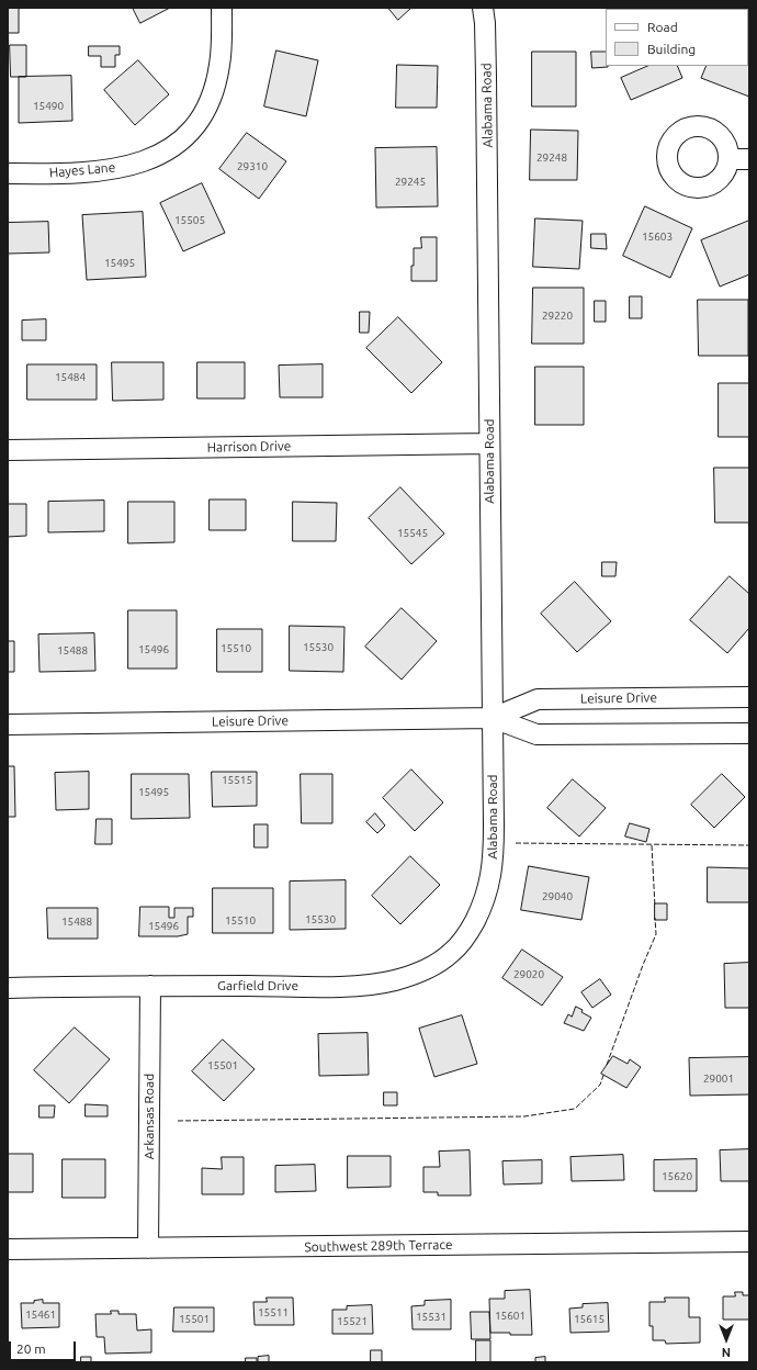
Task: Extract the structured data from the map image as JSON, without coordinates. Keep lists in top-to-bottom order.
{
  "streets": {
    "street": [
      "Alabama Road",
      "Hayes Lane",
      "Harrison Drive",
      "Leisure Drive",
      "Garfield Drive",
      "Arkansas Road",
      "Southwest 289th Terrace"
    ]
  },
  "crossings": [
    ["Alabama Road", "Harrison Drive"],
    ["Alabama Road", "Leisure Drive"],
    ["Alabama Road", "Garfield Drive"],
    ["Garfield Drive", "Arkansas Road"],
    ["Arkansas Road", "Southwest 289th Terrace"]
  ],
  "house_numbers": [
    "15490",
    "29248",
    "29310",
    "29245",
    "15505",
    "15603",
    "15495",
    "29220",
    "15484",
    "15545",
    "15530",
    "15510",
    "15496",
    "15488",
    "15515",
    "15495",
    "29040",
    "15530",
    "15510",
    "15488",
    "15496",
    "29020",
    "15501",
    "29001",
    "15620",
    "15511",
    "15461",
    "15601",
    "15531",
    "15501",
    "15615",
    "15521"
  ],
  "legend": ["Road", "Building"],
  "scale_bar": "20 m",
  "north": "bottom"
}
